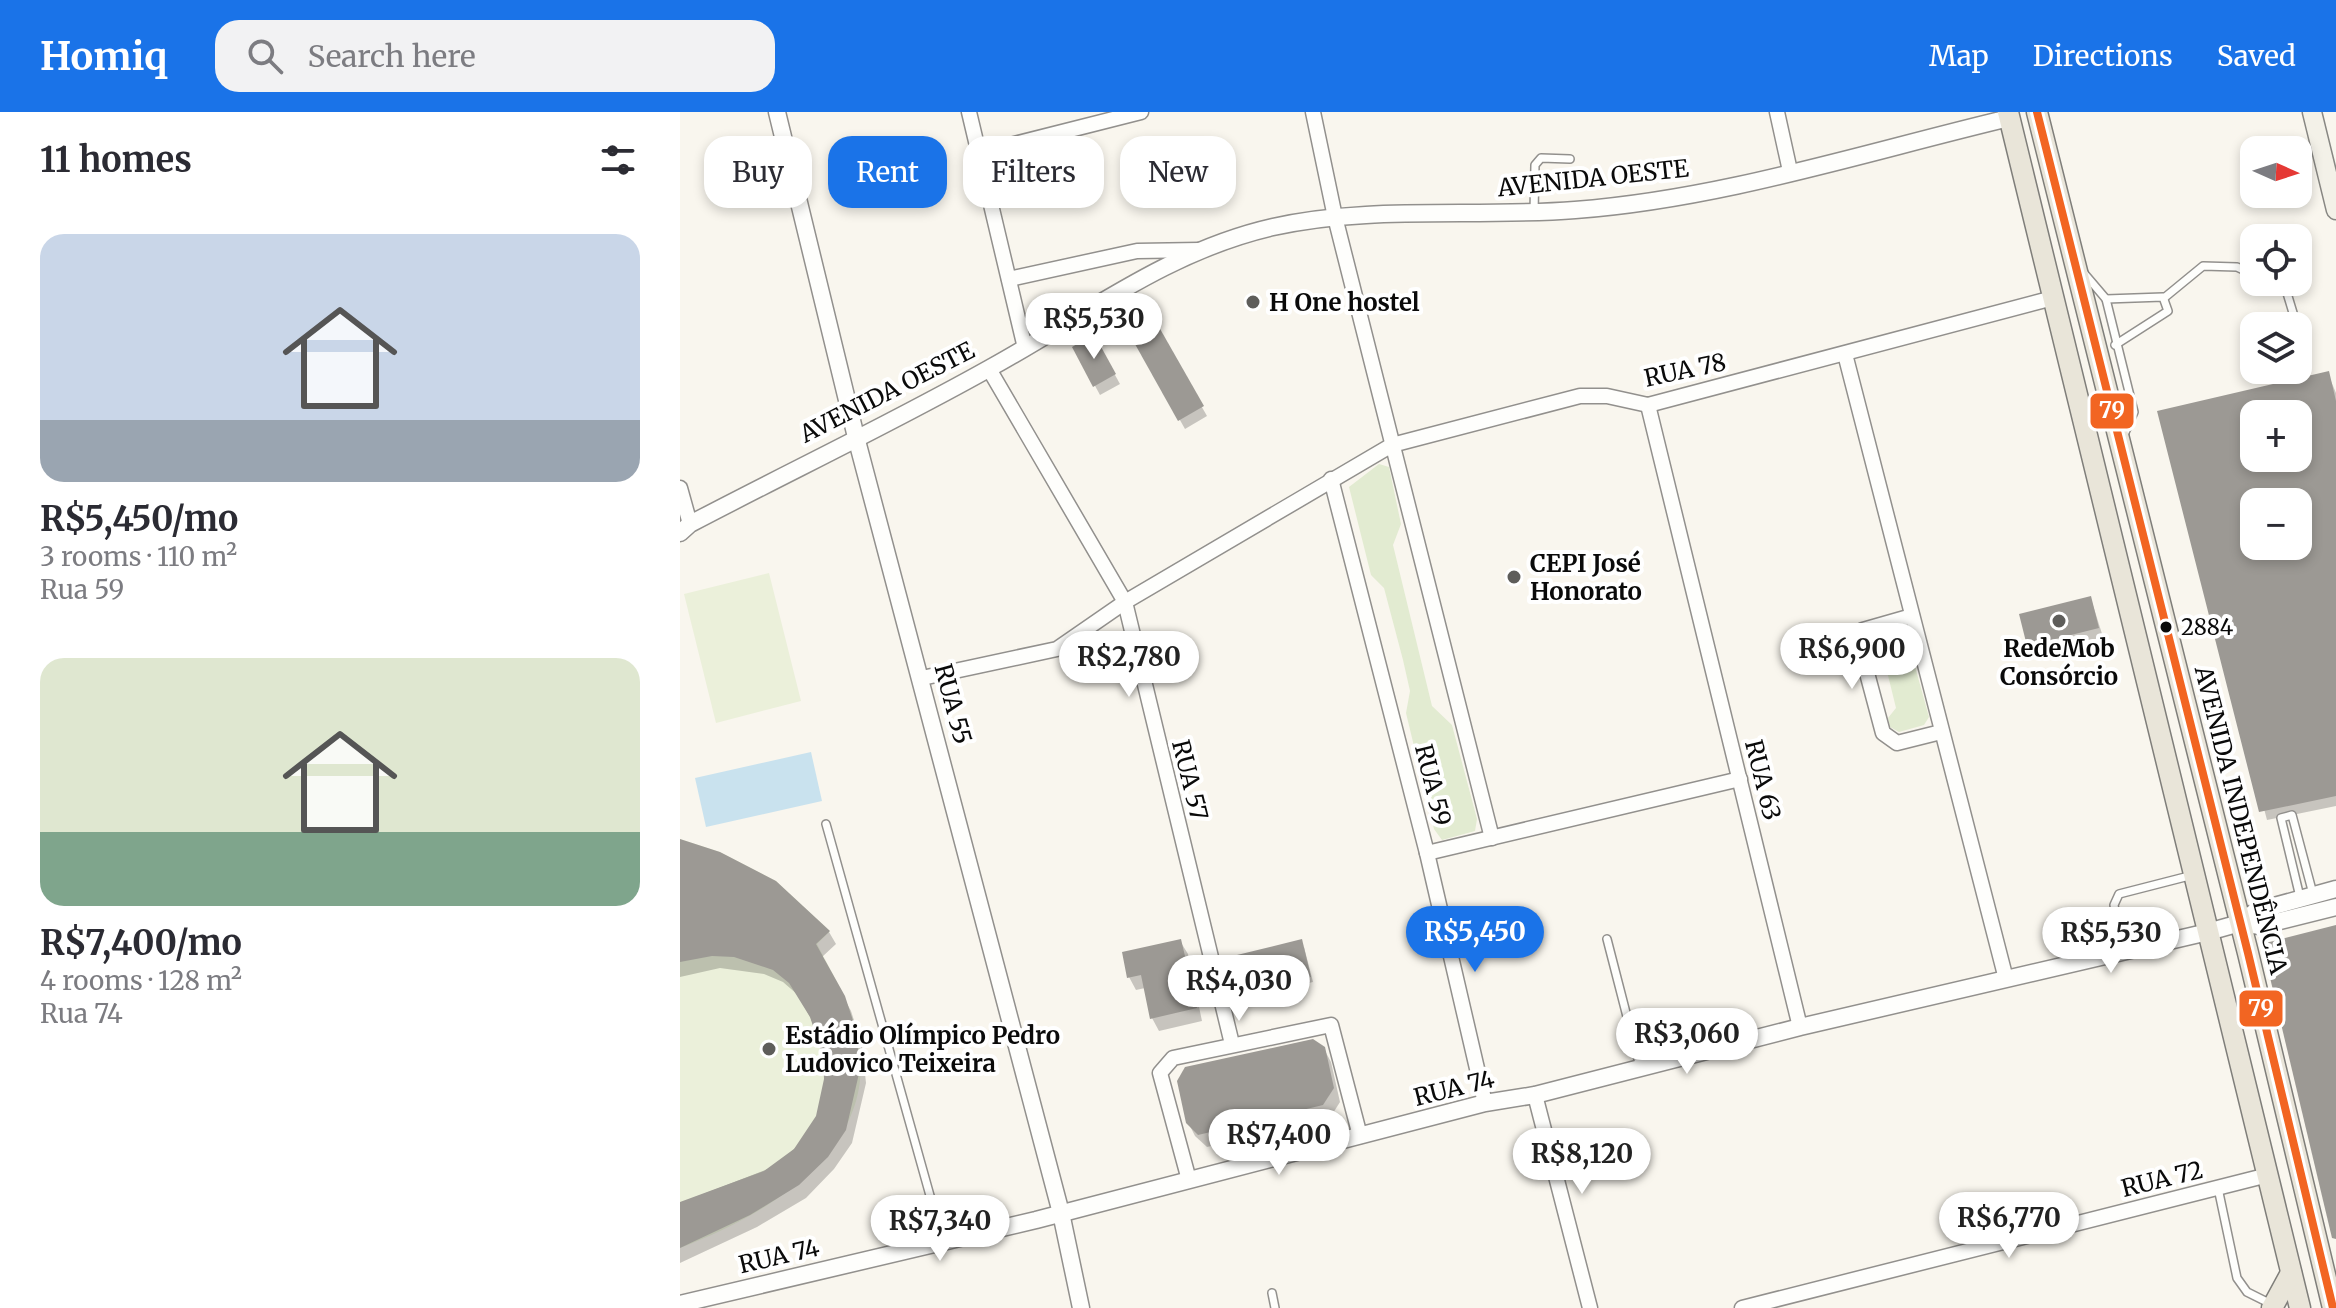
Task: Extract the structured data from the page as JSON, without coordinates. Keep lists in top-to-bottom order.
{
  "streets": {
    "main road": ["AVENIDA OESTE", "AVENIDA INDEPENDÊNCIA"],
    "street": [
      "RUA 78",
      "RUA 55",
      "RUA 57",
      "RUA 63",
      "RUA 59",
      "RUA 74",
      "RUA 72"
    ]
  },
  "crossings": [
    ["AVENIDA OESTE", "RUA 55"],
    ["AVENIDA OESTE", "RUA 57"],
    ["AVENIDA OESTE", "RUA 59"],
    ["AVENIDA OESTE", "AVENIDA INDEPENDÊNCIA"],
    ["RUA 78", "RUA 55"],
    ["RUA 78", "RUA 57"],
    ["RUA 78", "RUA 63"],
    ["RUA 78", "RUA 59"],
    ["RUA 55", "RUA 74"],
    ["RUA 63", "RUA 74"],
    ["RUA 59", "RUA 74"],
    ["AVENIDA INDEPENDÊNCIA", "RUA 74"]
  ],
  "places": [
    "H One hostel",
    "CEPI José Honorato",
    "RedeMob Consórcio",
    "2884",
    "Estádio Olímpico Pedro Ludovico Teixeira"
  ],
  "lines": ["transit line 79"],
  "north": "right",
  "page": {
    "header": "Homiq",
    "search": "Search here",
    "nav": ["Map", "Directions", "Saved"],
    "heading": "11 homes",
    "map_buttons": ["+", "−"],
    "chip": [
      "Buy",
      "Rent",
      "Filters",
      "New"
    ],
    "list": [
      {
        "name": "R$5,450/mo",
        "note": "3 rooms · 110 m² · Rua 59"
      },
      {
        "name": "R$7,400/mo",
        "note": "4 rooms · 128 m² · Rua 74"
      }
    ],
    "price": [
      "R$5,530",
      "R$6,900",
      "R$2,780",
      "R$5,450",
      "R$5,530",
      "R$4,030",
      "R$3,060",
      "R$7,400",
      "R$8,120",
      "R$6,770",
      "R$7,340"
    ]
  }
}
